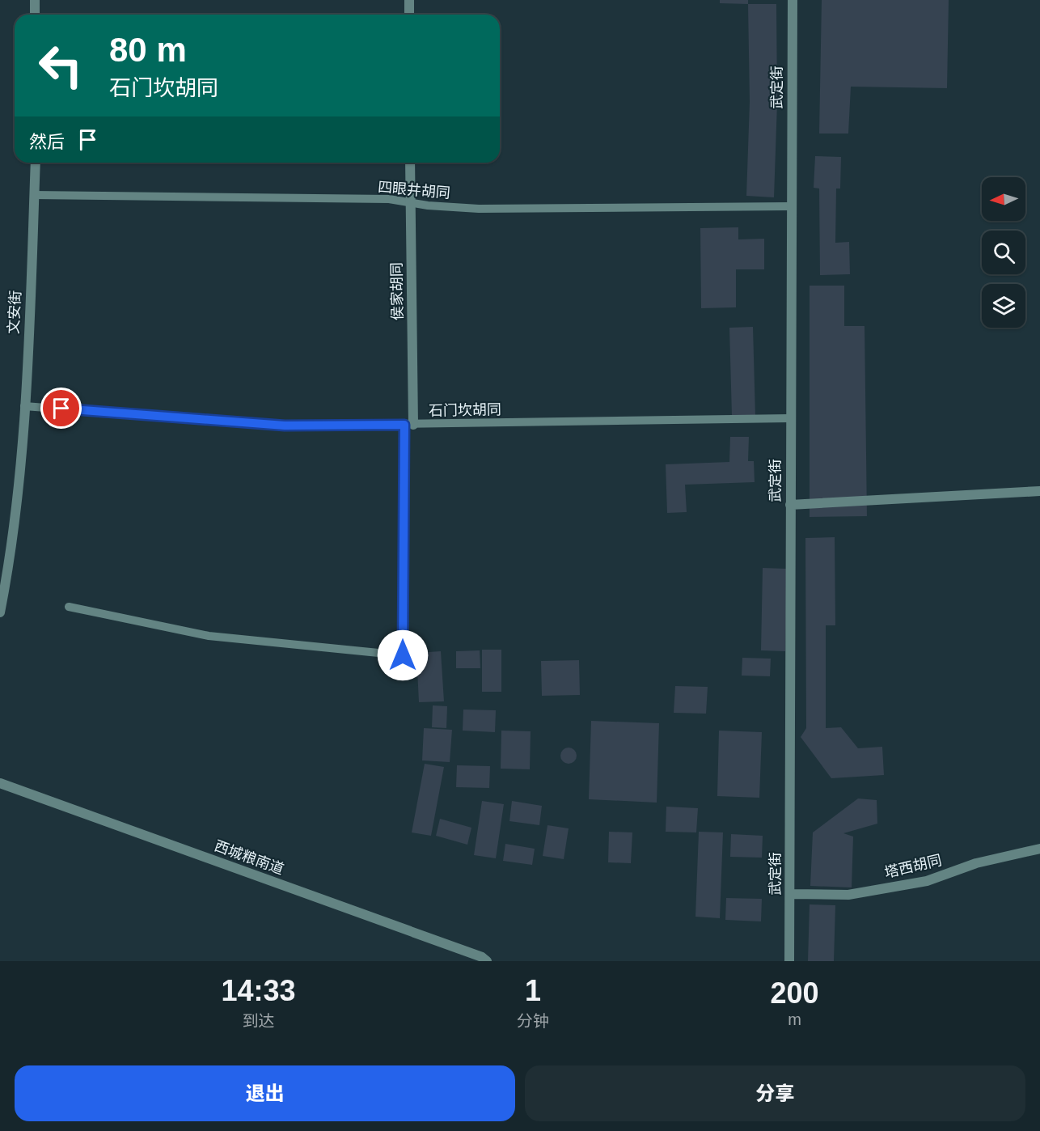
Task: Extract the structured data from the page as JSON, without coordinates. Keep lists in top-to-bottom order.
{
  "streets": {
    "street": [
      "武定街",
      "侯家胡同",
      "文安街",
      "西城粮南道",
      "塔西胡同"
    ],
    "lane": ["四眼井胡同", "石门坎胡同"]
  },
  "crossings": [
    ["武定街", "四眼井胡同"],
    ["武定街", "石门坎胡同"],
    ["武定街", "塔西胡同"],
    ["四眼井胡同", "侯家胡同"],
    ["四眼井胡同", "文安街"],
    ["侯家胡同", "石门坎胡同"],
    ["文安街", "石门坎胡同"]
  ],
  "north": "left",
  "page": {
    "turn": ["80 m", "石门坎胡同"],
    "then": "然后",
    "eta": [
      "14:33",
      "到达",
      "1",
      "分钟",
      "200",
      "m"
    ],
    "buttons": ["退出", "分享"]
  }
}
